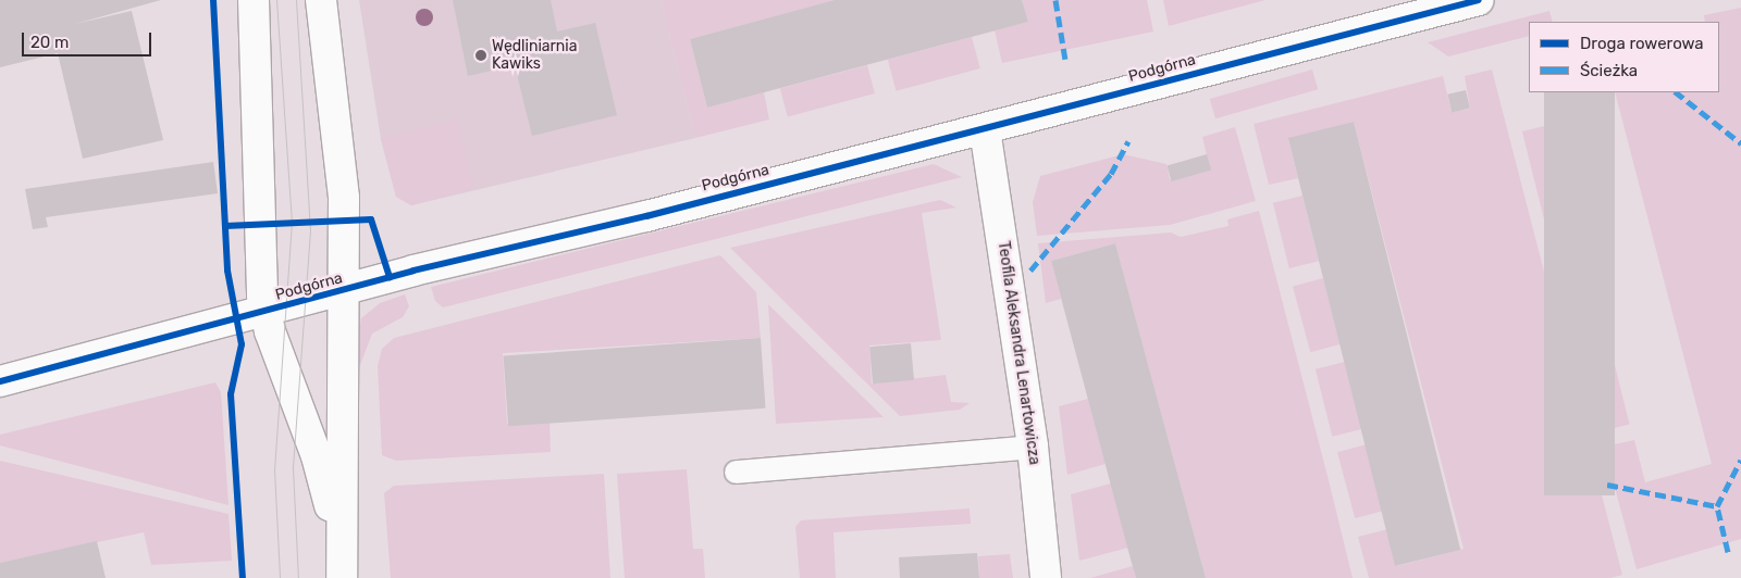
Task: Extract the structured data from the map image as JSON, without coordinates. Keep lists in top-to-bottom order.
{
  "streets": {
    "street": ["Podgórna", "Teofila Aleksandra Lenartowicza"]
  },
  "crossings": [
    ["Podgórna", "Teofila Aleksandra Lenartowicza"]
  ],
  "places": ["Wędliniarnia Kawiks"],
  "legend": ["Droga rowerowa", "Ścieżka"],
  "scale_bar": "20 m"
}
